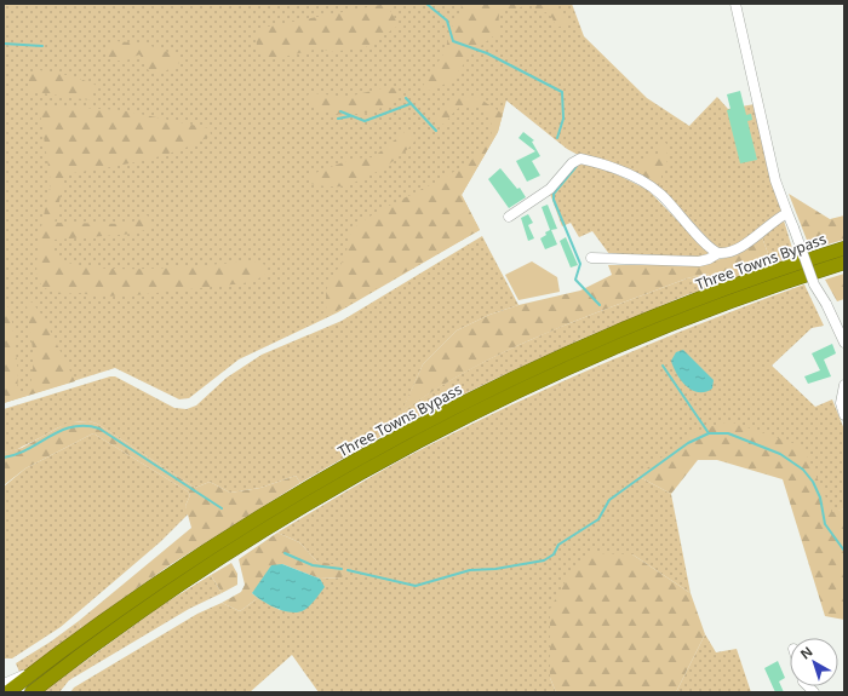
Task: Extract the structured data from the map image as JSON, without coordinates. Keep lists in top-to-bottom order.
{
  "streets": {
    "highway": ["Three Towns Bypass"]
  },
  "north": "top left"
}
